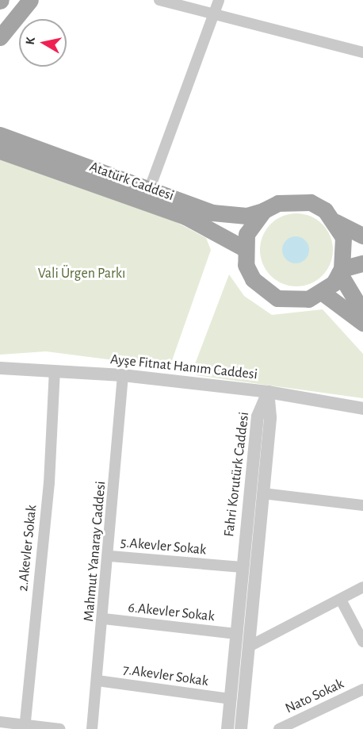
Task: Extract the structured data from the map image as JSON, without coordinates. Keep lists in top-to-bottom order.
{
  "streets": {
    "main road": ["Atatürk Caddesi"],
    "street": [
      "Ayşe Fitnat Hanım Caddesi",
      "Fahri Korutürk Caddesi",
      "5.Akevler Sokak",
      "2.Akevler Sokak",
      "Mahmut Yanaray Caddesi",
      "6.Akevler Sokak",
      "7.Akevler Sokak",
      "Nato Sokak"
    ]
  },
  "crossings": [
    ["Ayşe Fitnat Hanım Caddesi", "Fahri Korutürk Caddesi"],
    ["Ayşe Fitnat Hanım Caddesi", "2.Akevler Sokak"],
    ["Ayşe Fitnat Hanım Caddesi", "Mahmut Yanaray Caddesi"],
    ["Fahri Korutürk Caddesi", "5.Akevler Sokak"],
    ["Fahri Korutürk Caddesi", "6.Akevler Sokak"],
    ["Fahri Korutürk Caddesi", "7.Akevler Sokak"],
    ["5.Akevler Sokak", "Mahmut Yanaray Caddesi"],
    ["Mahmut Yanaray Caddesi", "6.Akevler Sokak"],
    ["Mahmut Yanaray Caddesi", "7.Akevler Sokak"]
  ],
  "parks": ["Vali Ürgen Parkı"],
  "north": "left"
}
